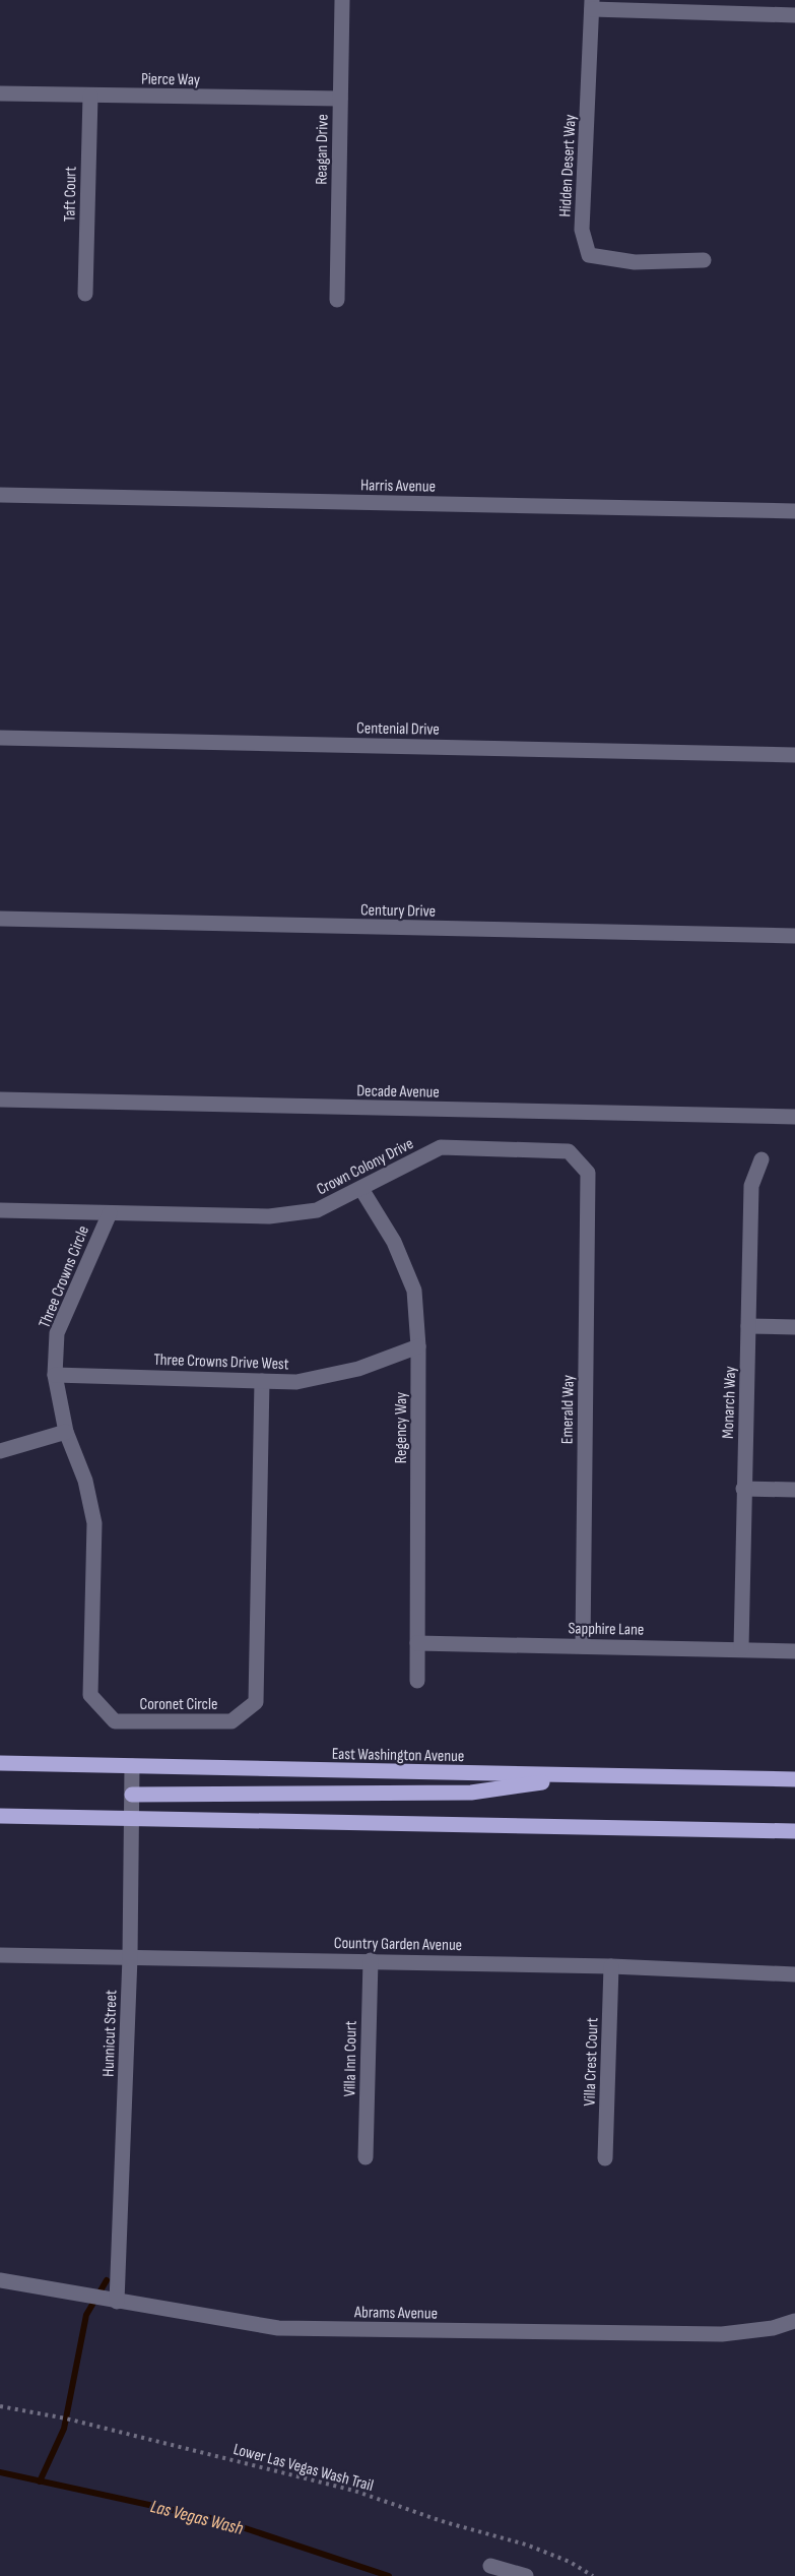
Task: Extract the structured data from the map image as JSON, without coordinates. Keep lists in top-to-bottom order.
{
  "streets": {
    "main road": ["East Washington Avenue"],
    "street": [
      "Pierce Way",
      "Reagan Drive",
      "Hidden Desert Way",
      "Taft Court",
      "Harris Avenue",
      "Centenial Drive",
      "Century Drive",
      "Decade Avenue",
      "Crown Colony Drive",
      "Three Crowns Circle",
      "Three Crowns Drive West",
      "Monarch Way",
      "Emerald Way",
      "Regency Way",
      "Sapphire Lane",
      "Coronet Circle",
      "Country Garden Avenue",
      "Hunnicut Street",
      "Villa Inn Court",
      "Villa Crest Court",
      "Abrams Avenue"
    ],
    "path": ["Lower Las Vegas Wash Trail"]
  },
  "crossings": [
    ["Pierce Way", "Reagan Drive"],
    ["Pierce Way", "Taft Court"],
    ["Crown Colony Drive", "Three Crowns Circle"],
    ["Crown Colony Drive", "Emerald Way"],
    ["Crown Colony Drive", "Regency Way"],
    ["Three Crowns Circle", "Three Crowns Drive West"],
    ["Three Crowns Circle", "Coronet Circle"],
    ["Three Crowns Drive West", "Regency Way"],
    ["Three Crowns Drive West", "Coronet Circle"],
    ["Monarch Way", "Sapphire Lane"],
    ["Emerald Way", "Sapphire Lane"],
    ["Regency Way", "Sapphire Lane"],
    ["East Washington Avenue", "Hunnicut Street"],
    ["Country Garden Avenue", "Hunnicut Street"],
    ["Country Garden Avenue", "Villa Inn Court"],
    ["Country Garden Avenue", "Villa Crest Court"],
    ["Hunnicut Street", "Abrams Avenue"]
  ],
  "water": ["Las Vegas Wash"]
}
